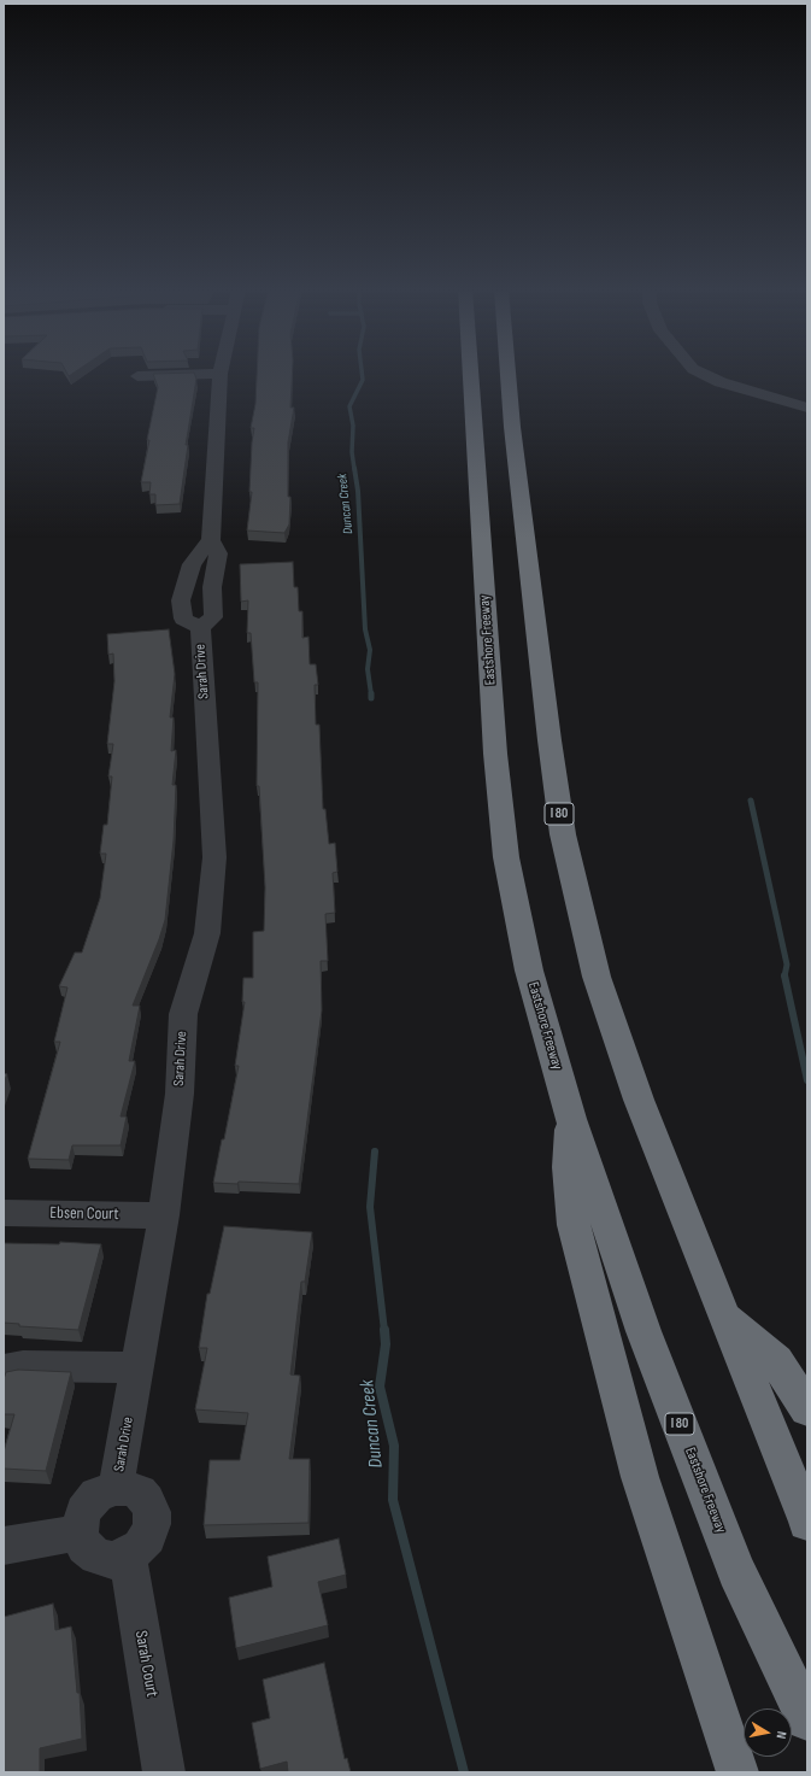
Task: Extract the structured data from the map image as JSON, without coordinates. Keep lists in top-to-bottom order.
{
  "streets": {
    "highway": ["Eastshore Freeway", "I 80"],
    "street": ["Sarah Drive", "Ebsen Court", "Sarah Court"]
  },
  "crossings": [
    ["Sarah Drive", "Ebsen Court"],
    ["Sarah Drive", "Sarah Court"]
  ],
  "water": ["Duncan Creek"],
  "north": "right"
}
